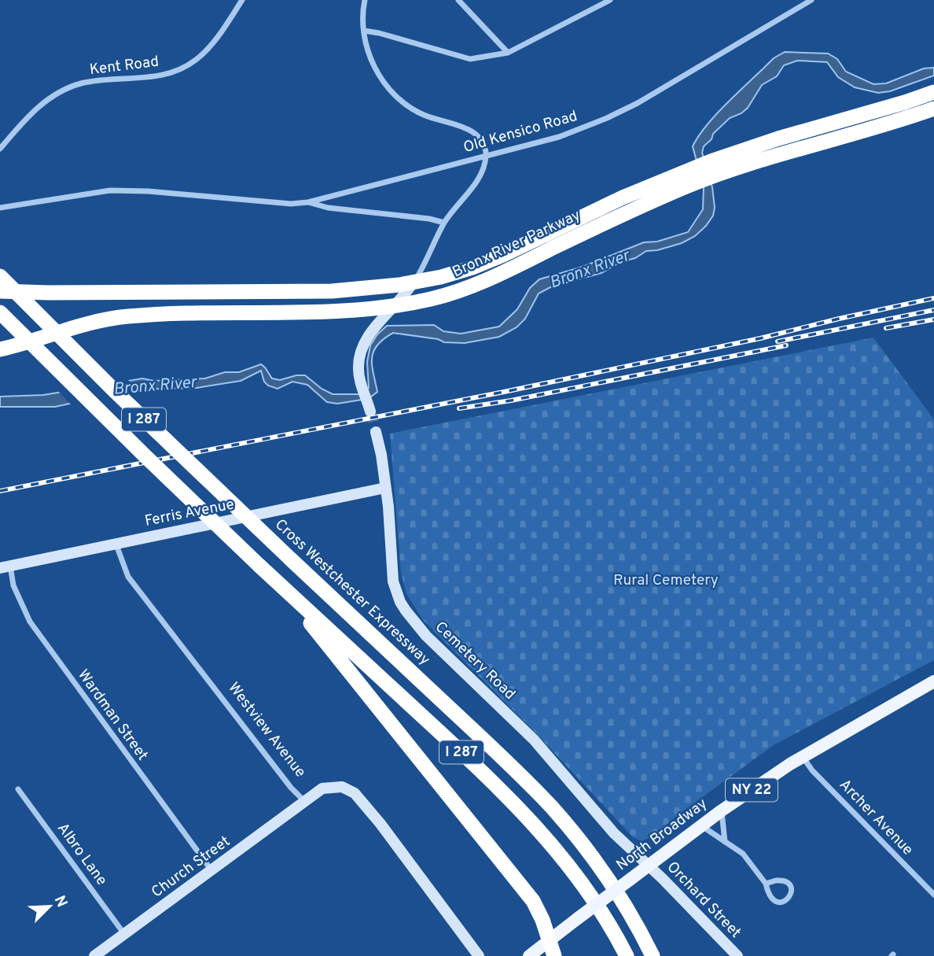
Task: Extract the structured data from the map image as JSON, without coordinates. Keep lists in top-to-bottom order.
{
  "streets": {
    "highway": ["Bronx River Parkway", "I 287", "Cross Westchester Expressway"],
    "main road": ["NY 22", "North Broadway"],
    "street": [
      "Kent Road",
      "Old Kensico Road",
      "Ferris Avenue",
      "Cemetery Road",
      "Wardman Street",
      "Westview Avenue",
      "Archer Avenue",
      "Albro Lane",
      "Church Street",
      "Orchard Street"
    ]
  },
  "crossings": [
    ["Ferris Avenue", "Cemetery Road"],
    ["Ferris Avenue", "Wardman Street"],
    ["Ferris Avenue", "Westview Avenue"],
    ["Cemetery Road", "North Broadway"],
    ["Cemetery Road", "Orchard Street"],
    ["Wardman Street", "Church Street"],
    ["Westview Avenue", "Church Street"],
    ["Archer Avenue", "North Broadway"],
    ["North Broadway", "Orchard Street"],
    ["Albro Lane", "Church Street"]
  ],
  "water": ["Bronx River"],
  "parks": ["Rural Cemetery"],
  "north": "top right"
}
